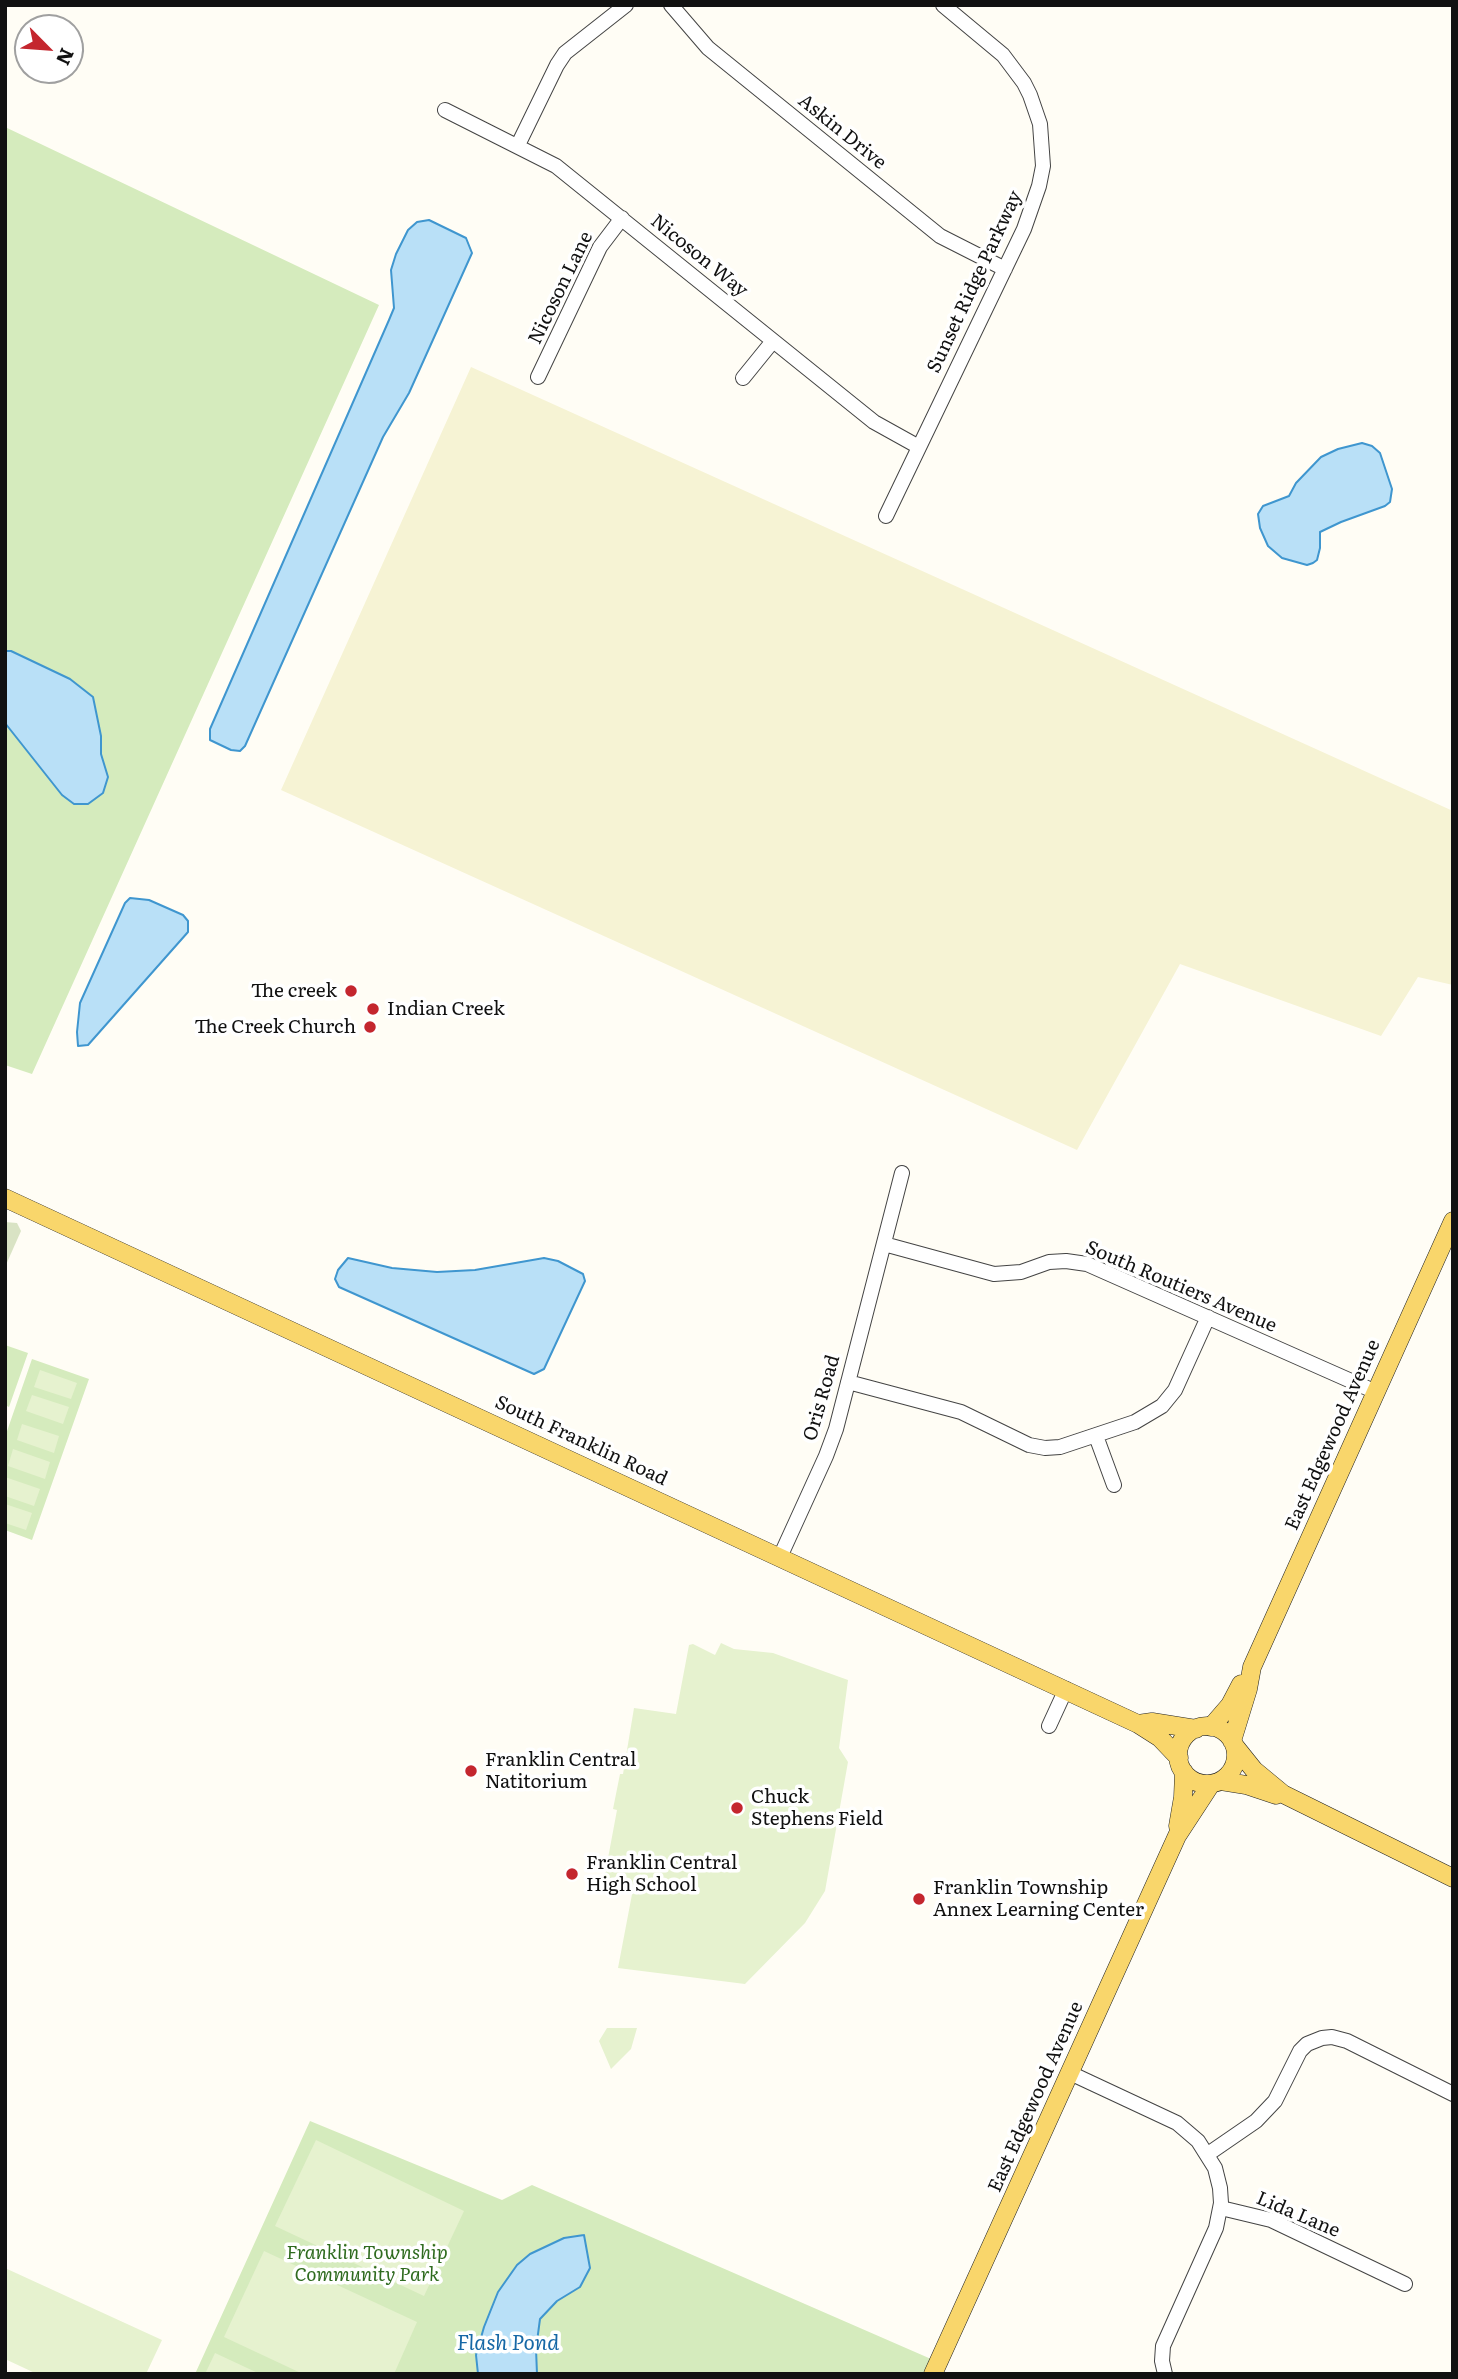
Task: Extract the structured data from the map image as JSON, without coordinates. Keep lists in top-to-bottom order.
{
  "streets": {
    "main road": ["East Edgewood Avenue", "South Franklin Road"],
    "street": [
      "Askin Drive",
      "Nicoson Way",
      "Sunset Ridge Parkway",
      "Nicoson Lane",
      "South Routiers Avenue",
      "Oris Road",
      "Lida Lane"
    ]
  },
  "crossings": [
    ["Askin Drive", "Sunset Ridge Parkway"],
    ["Nicoson Way", "Sunset Ridge Parkway"],
    ["Nicoson Way", "Nicoson Lane"],
    ["South Routiers Avenue", "Oris Road"],
    ["South Routiers Avenue", "East Edgewood Avenue"],
    ["Oris Road", "South Franklin Road"]
  ],
  "water": ["Flash Pond"],
  "parks": ["Franklin Township Community Park"],
  "places": [
    "The creek",
    "Indian Creek",
    "The Creek Church",
    "Franklin Central Natitorium",
    "Chuck Stephens Field",
    "Franklin Central High School",
    "Franklin Township Annex Learning Center"
  ],
  "north": "bottom right"
}
